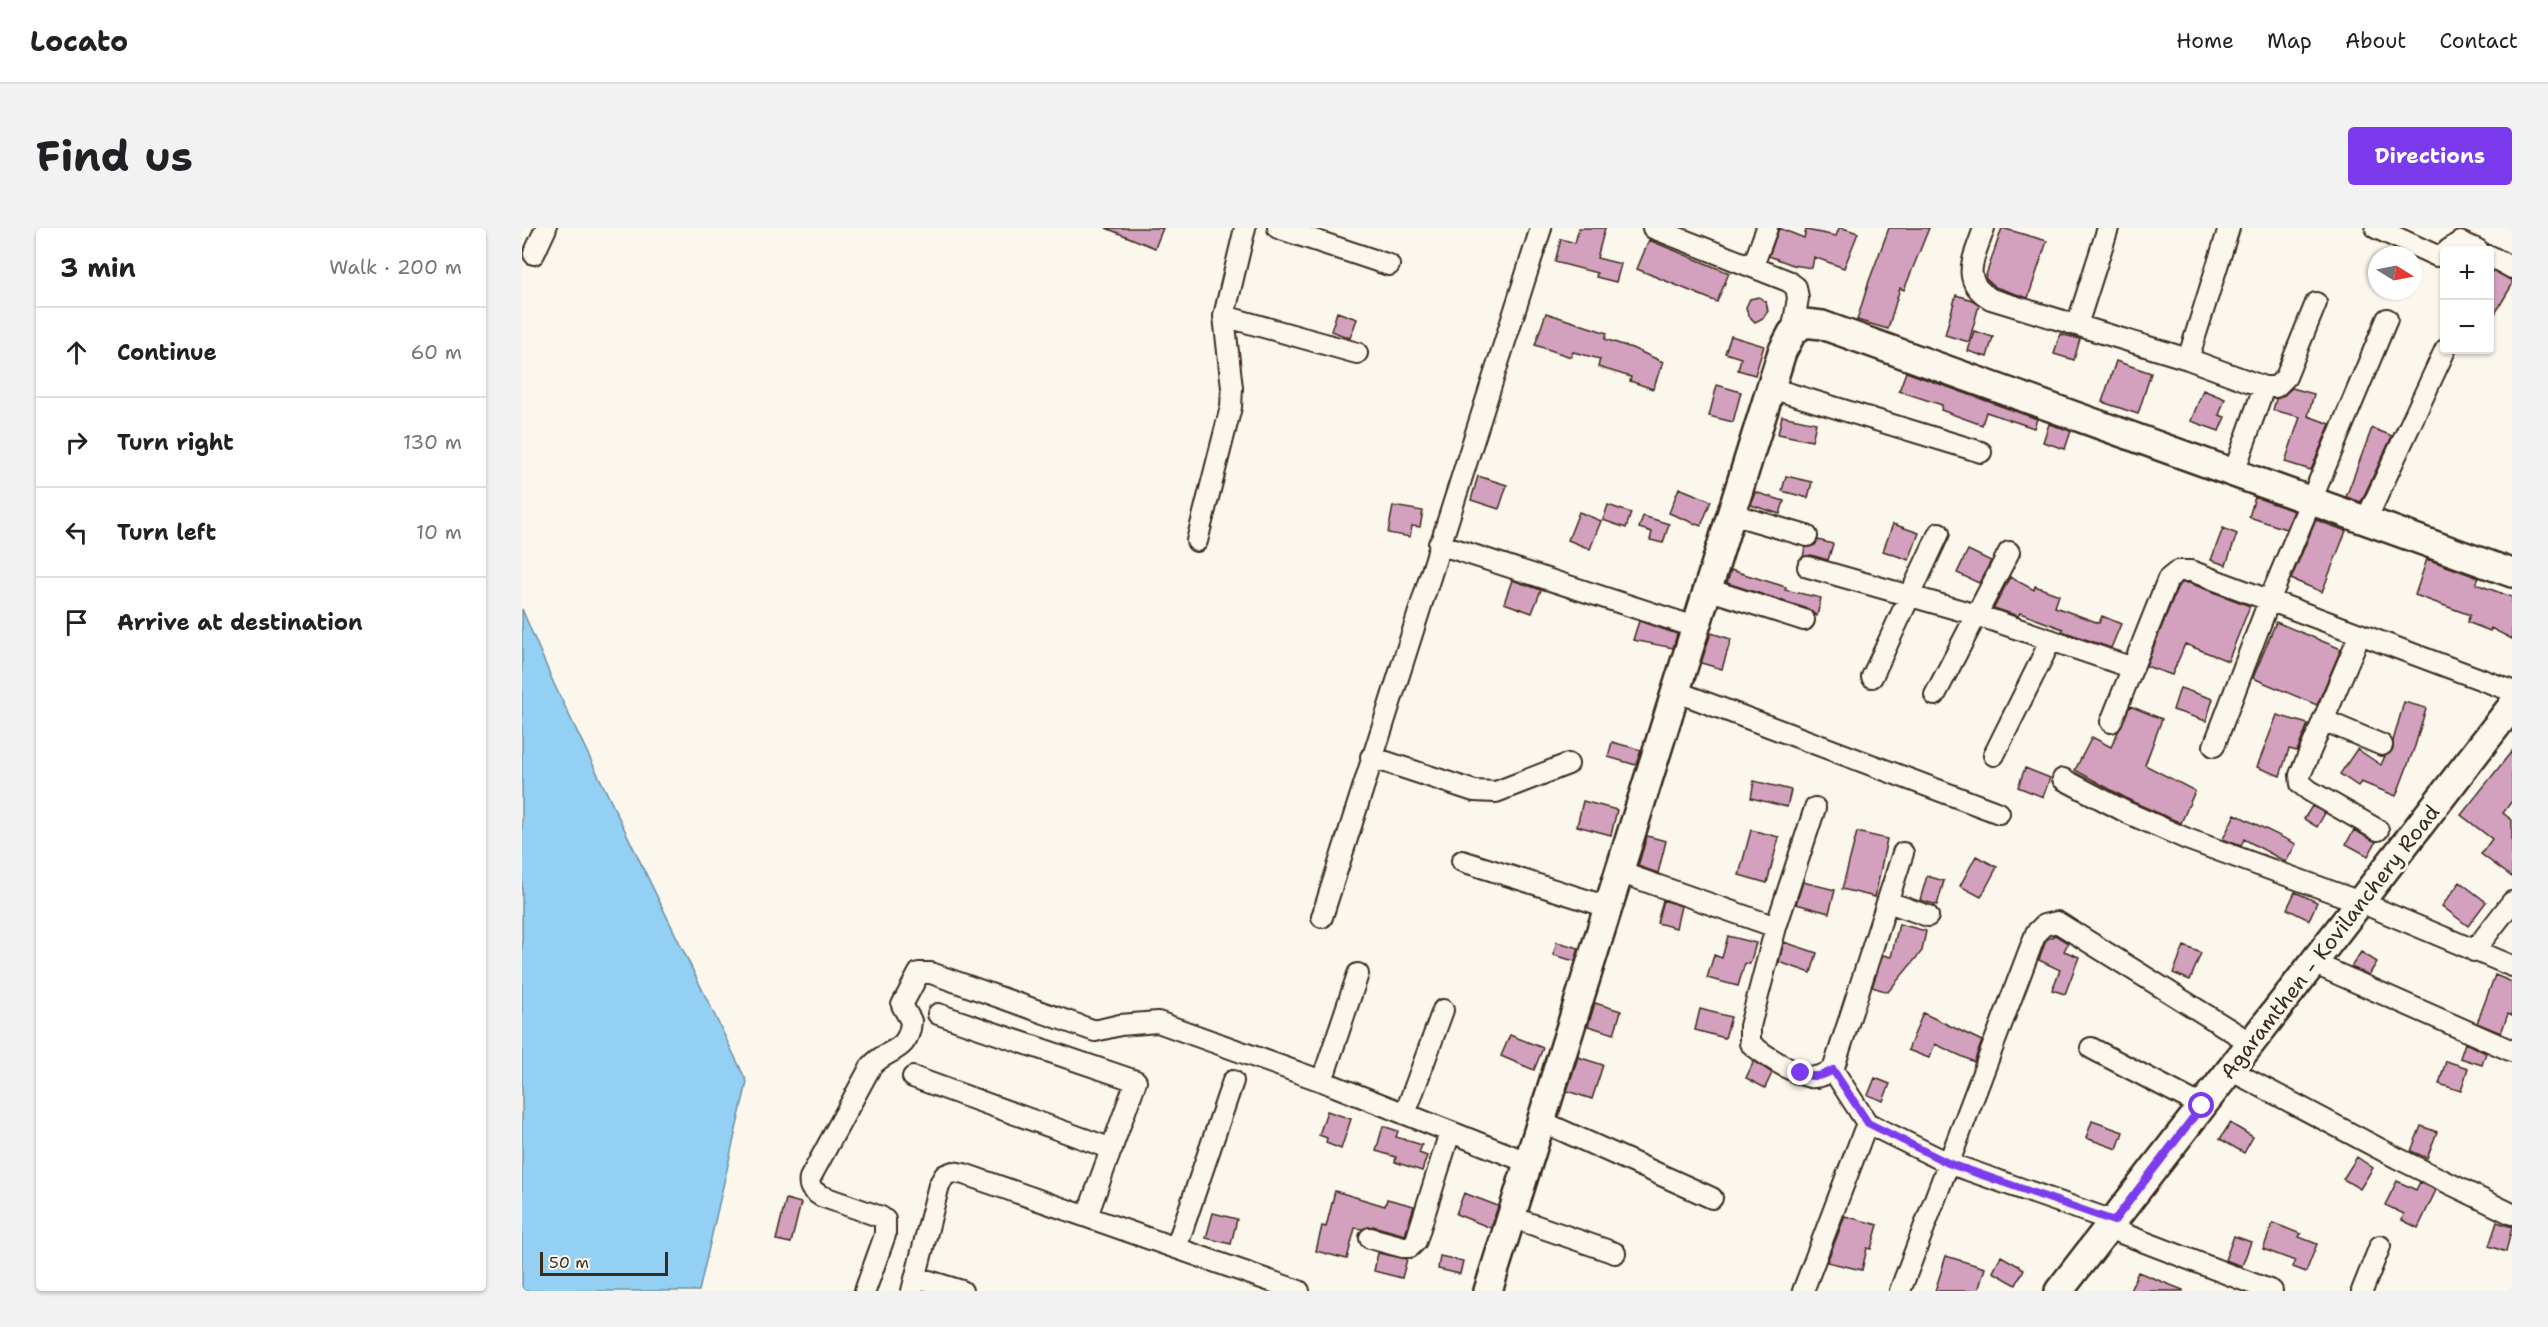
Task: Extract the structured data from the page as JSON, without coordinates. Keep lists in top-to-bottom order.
{
  "streets": {
    "street": ["Agaramthen - Kovilanchery Road"]
  },
  "scale_bar": "50 m",
  "north": "right",
  "page": {
    "header": "Locato",
    "nav": [
      "Home",
      "Map",
      "About",
      "Contact"
    ],
    "buttons": "Directions",
    "title": "Find us",
    "heading": ["3 min", "Walk · 200 m"],
    "map_buttons": ["+", "−"],
    "list": [
      ["Continue", "60 m"],
      ["Turn right", "130 m"],
      ["Turn left", "10 m"],
      "Arrive at destination"
    ],
    "scale": "50 m"
  }
}
